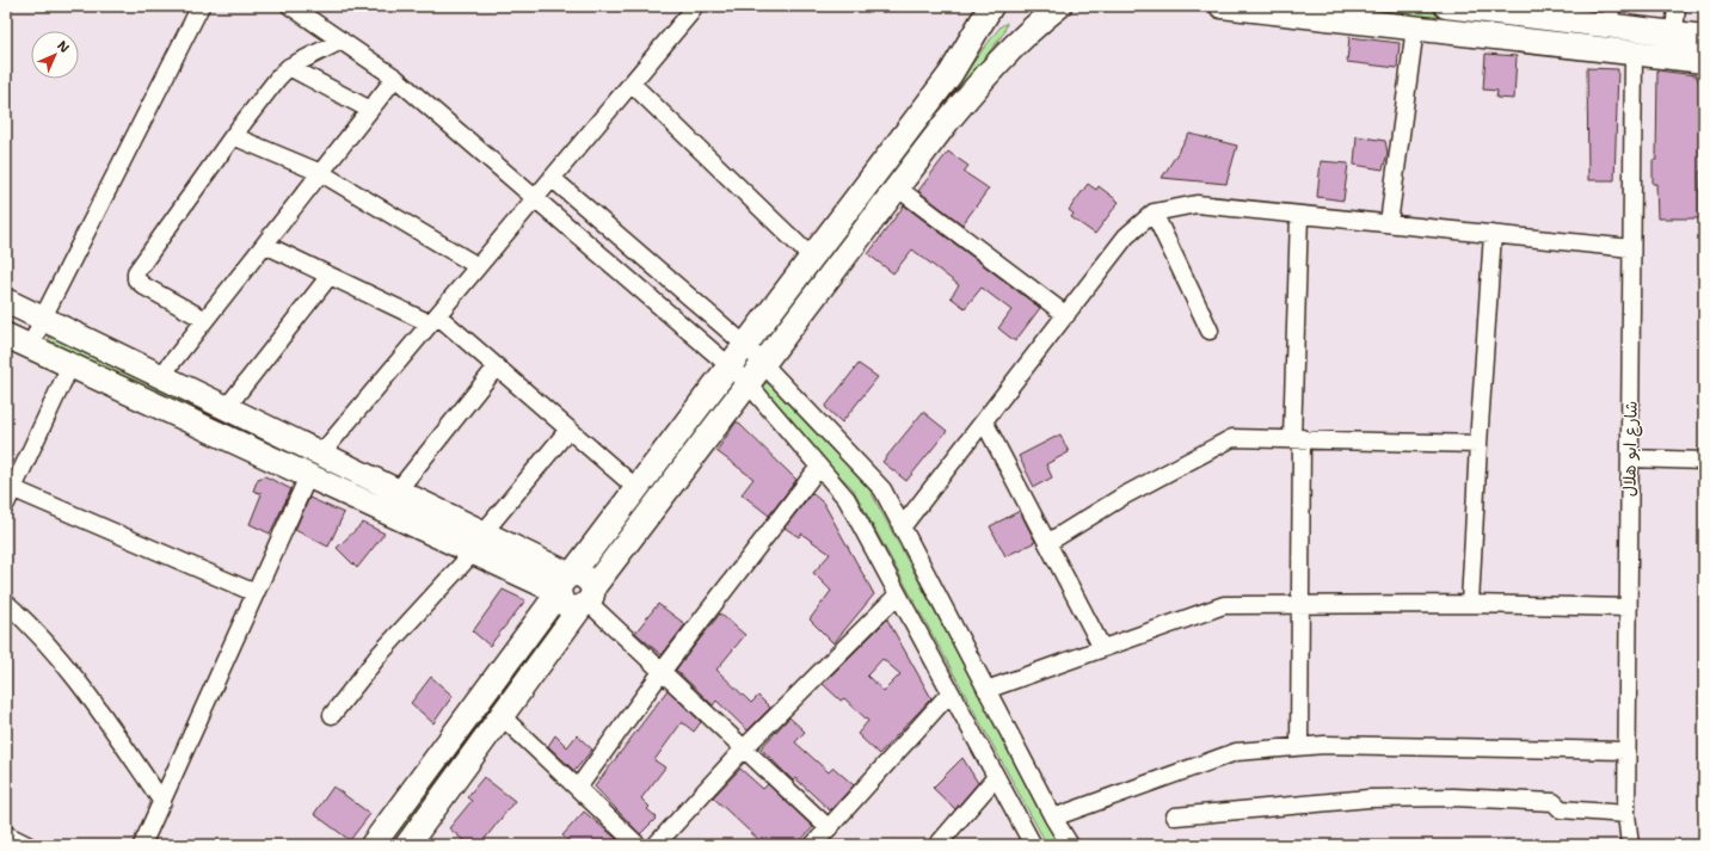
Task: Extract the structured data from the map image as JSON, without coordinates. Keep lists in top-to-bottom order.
{
  "streets": {
    "street": ["شارع ابو هلال"]
  },
  "north": "top right"
}
